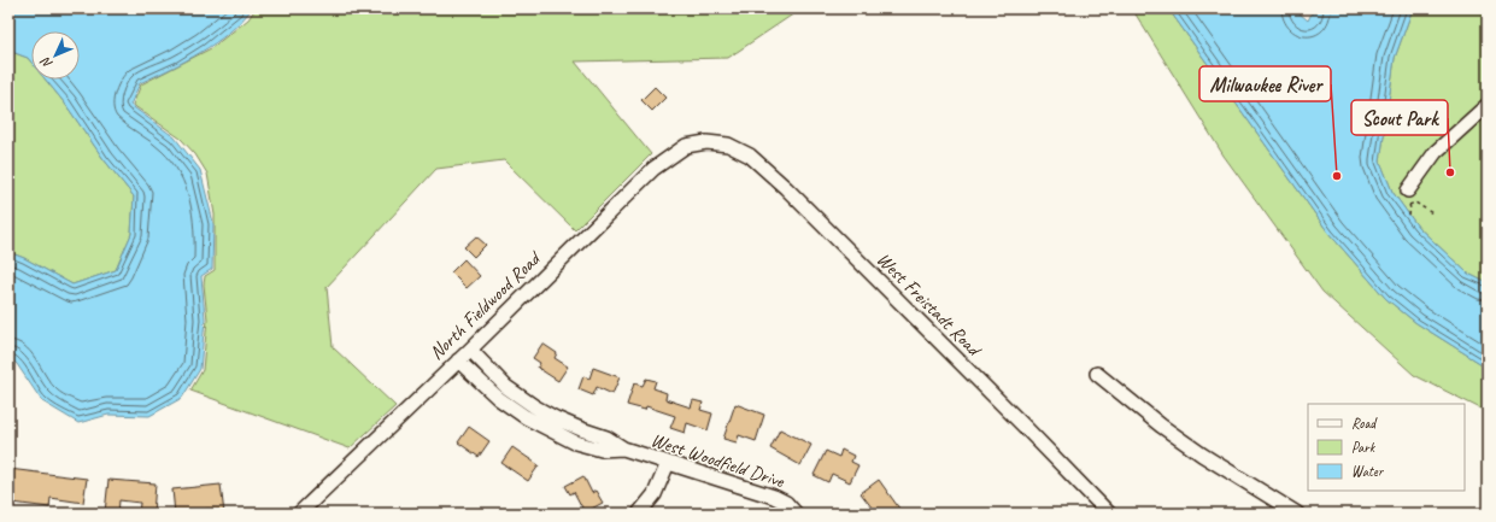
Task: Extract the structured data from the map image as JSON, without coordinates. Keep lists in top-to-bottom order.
{
  "streets": {
    "street": ["West Freistadt Road", "North Fieldwood Road", "West Woodfield Drive"]
  },
  "crossings": [
    ["West Freistadt Road", "North Fieldwood Road"],
    ["North Fieldwood Road", "West Woodfield Drive"]
  ],
  "places": ["Scout Park", "Milwaukee River"],
  "legend": ["Road", "Park", "Water"],
  "north": "bottom left"
}
